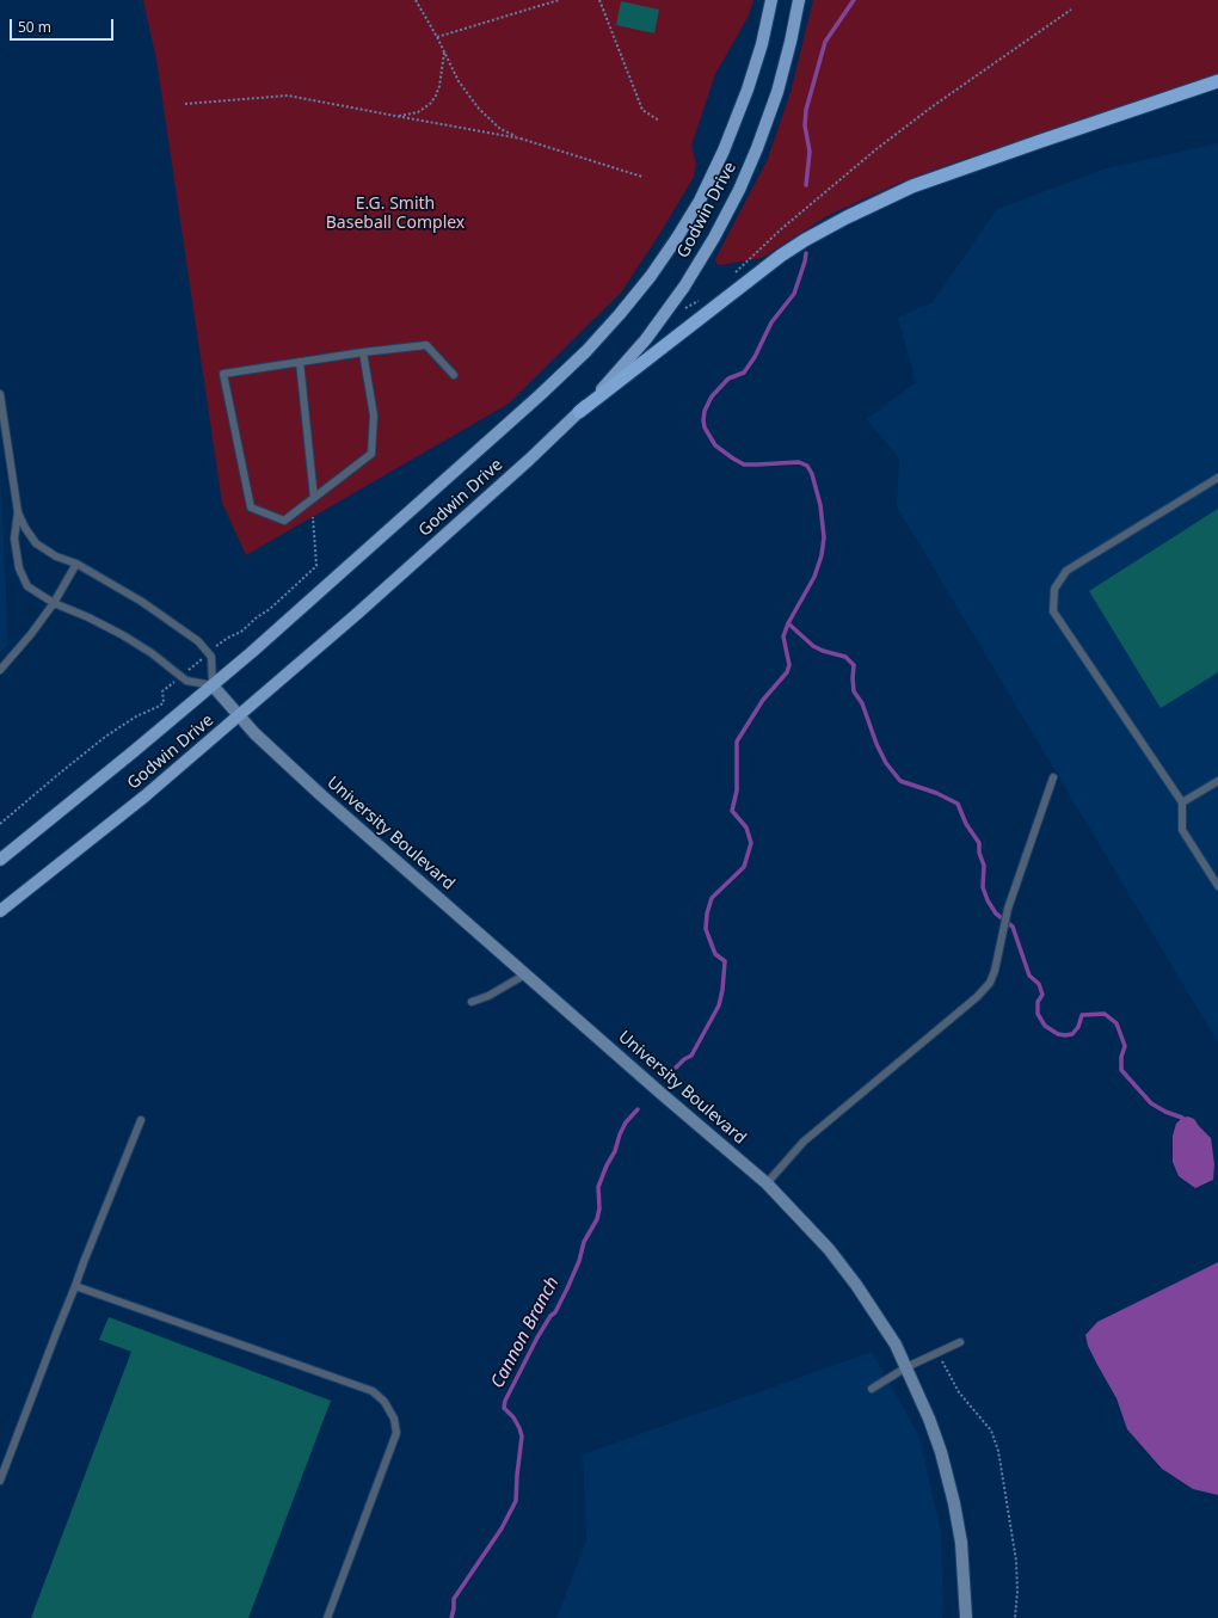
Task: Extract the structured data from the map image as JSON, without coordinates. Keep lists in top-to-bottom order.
{
  "streets": {
    "main road": ["Godwin Drive", "University Boulevard"]
  },
  "crossings": [
    ["Godwin Drive", "University Boulevard"]
  ],
  "water": ["Cannon Branch"],
  "parks": ["E.G. Smith Baseball Complex"],
  "scale_bar": "50 m"
}
